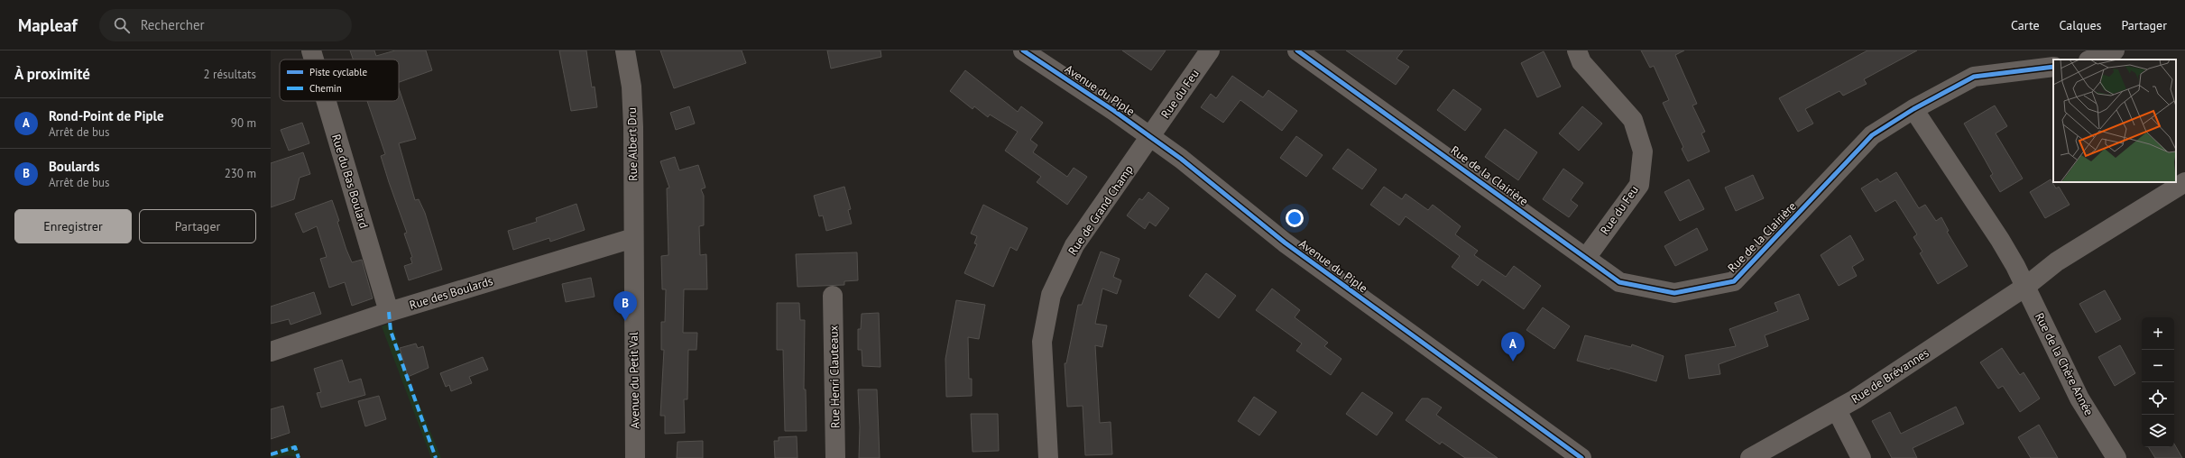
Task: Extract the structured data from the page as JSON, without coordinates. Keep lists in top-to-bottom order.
{
  "streets": {
    "street": [
      "Avenue du Piple",
      "Rue du Feu",
      "Rue Albert Dru",
      "Rue de la Clairière",
      "Rue du Bas Boulard",
      "Rue de Grand Champ",
      "Rue des Boulards",
      "Rue de la Chère Année",
      "Rue de Brévannes",
      "Rue Henri Clauteaux",
      "Avenue du Petit Val"
    ]
  },
  "crossings": [
    ["Avenue du Piple", "Rue du Feu"],
    ["Avenue du Piple", "Rue de Grand Champ"],
    ["Rue du Feu", "Rue de la Clairière"],
    ["Rue du Feu", "Rue de Grand Champ"],
    ["Rue Albert Dru", "Rue des Boulards"],
    ["Rue Albert Dru", "Avenue du Petit Val"],
    ["Rue du Bas Boulard", "Rue des Boulards"],
    ["Rue des Boulards", "Avenue du Petit Val"],
    ["Rue de la Chère Année", "Rue de Brévannes"]
  ],
  "legend": ["Piste cyclable", "Chemin"],
  "page": {
    "header": "Mapleaf",
    "search": "Rechercher",
    "nav": ["Carte", "Calques", "Partager"],
    "heading": ["À proximité", "2 résultats"],
    "list": [
      {
        "mark": "A",
        "name": "Rond-Point de Piple",
        "note": "Arrêt de bus",
        "value": "90 m"
      },
      {
        "mark": "B",
        "name": "Boulards",
        "note": "Arrêt de bus",
        "value": "230 m"
      }
    ],
    "buttons": ["Enregistrer", "Partager"],
    "pins": ["B", "A"],
    "map_buttons": ["+", "−"]
  }
}
